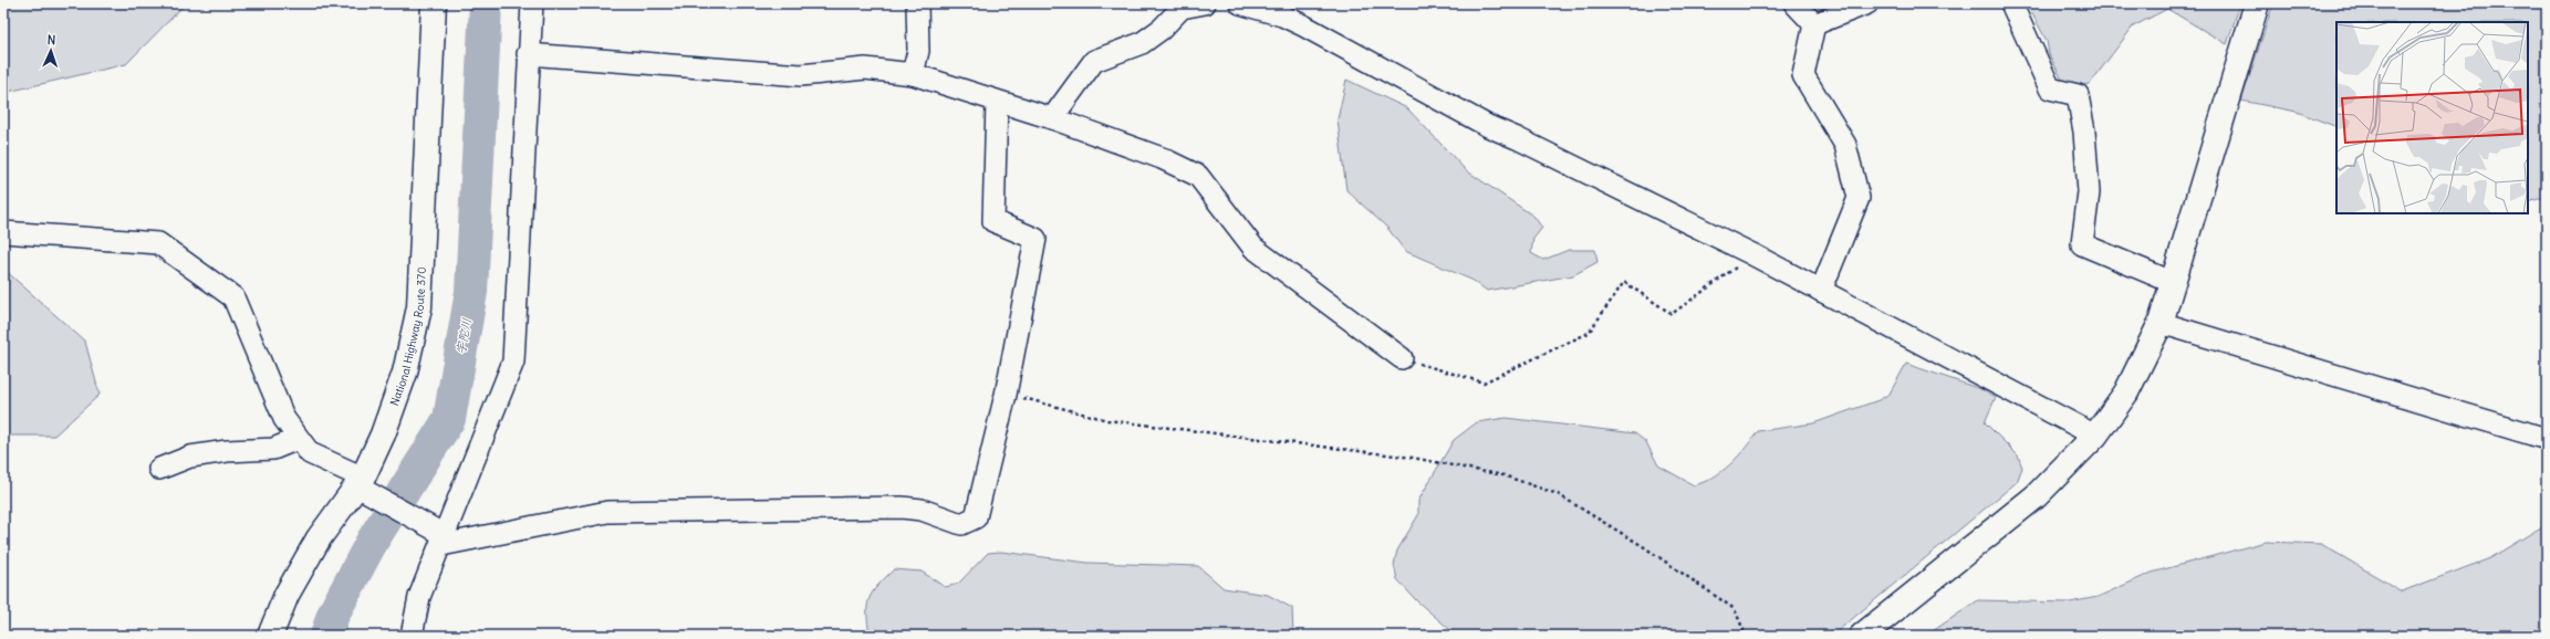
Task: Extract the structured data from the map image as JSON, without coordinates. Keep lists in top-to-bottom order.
{
  "streets": {
    "main road": ["National Highway Route 370"]
  },
  "water": ["宇陀川"],
  "north": "top"
}
